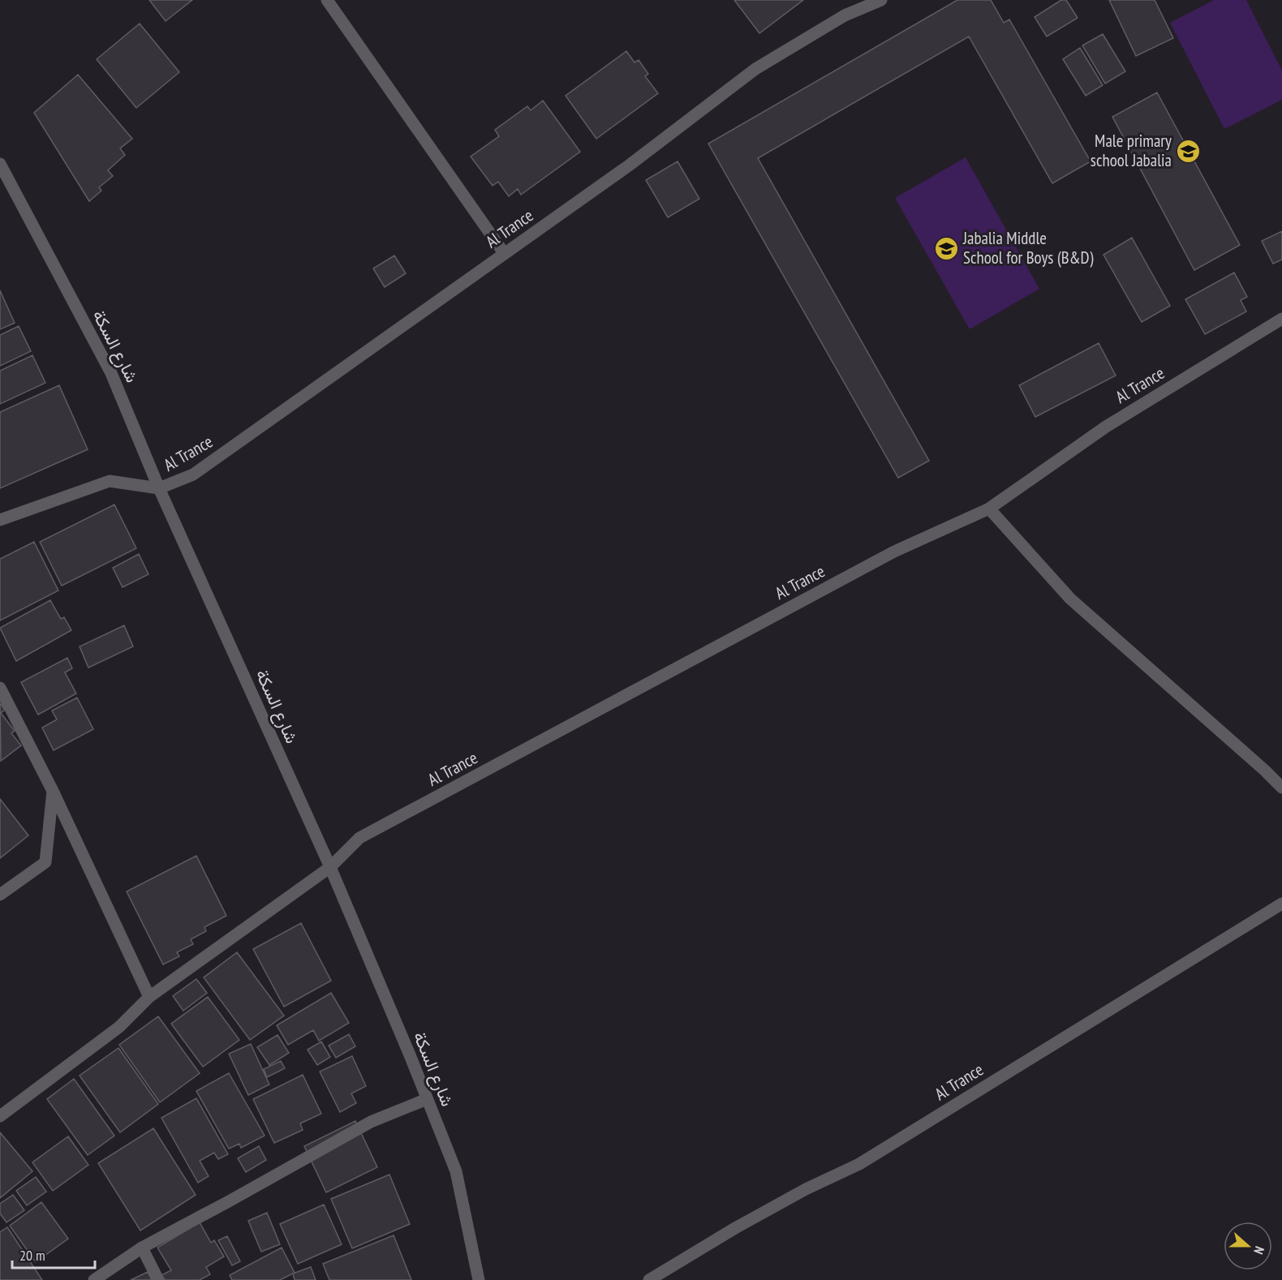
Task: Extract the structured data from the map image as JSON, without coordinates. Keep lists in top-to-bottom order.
{
  "streets": {
    "street": ["Al Trance", "شارع السكة"]
  },
  "crossings": [
    ["Al Trance", "شارع السكة"]
  ],
  "places": {
    "school or university": ["Male primary school Jabalia", "Jabalia Middle School for Boys (B&D)"]
  },
  "scale_bar": "20 m",
  "north": "right"
}
